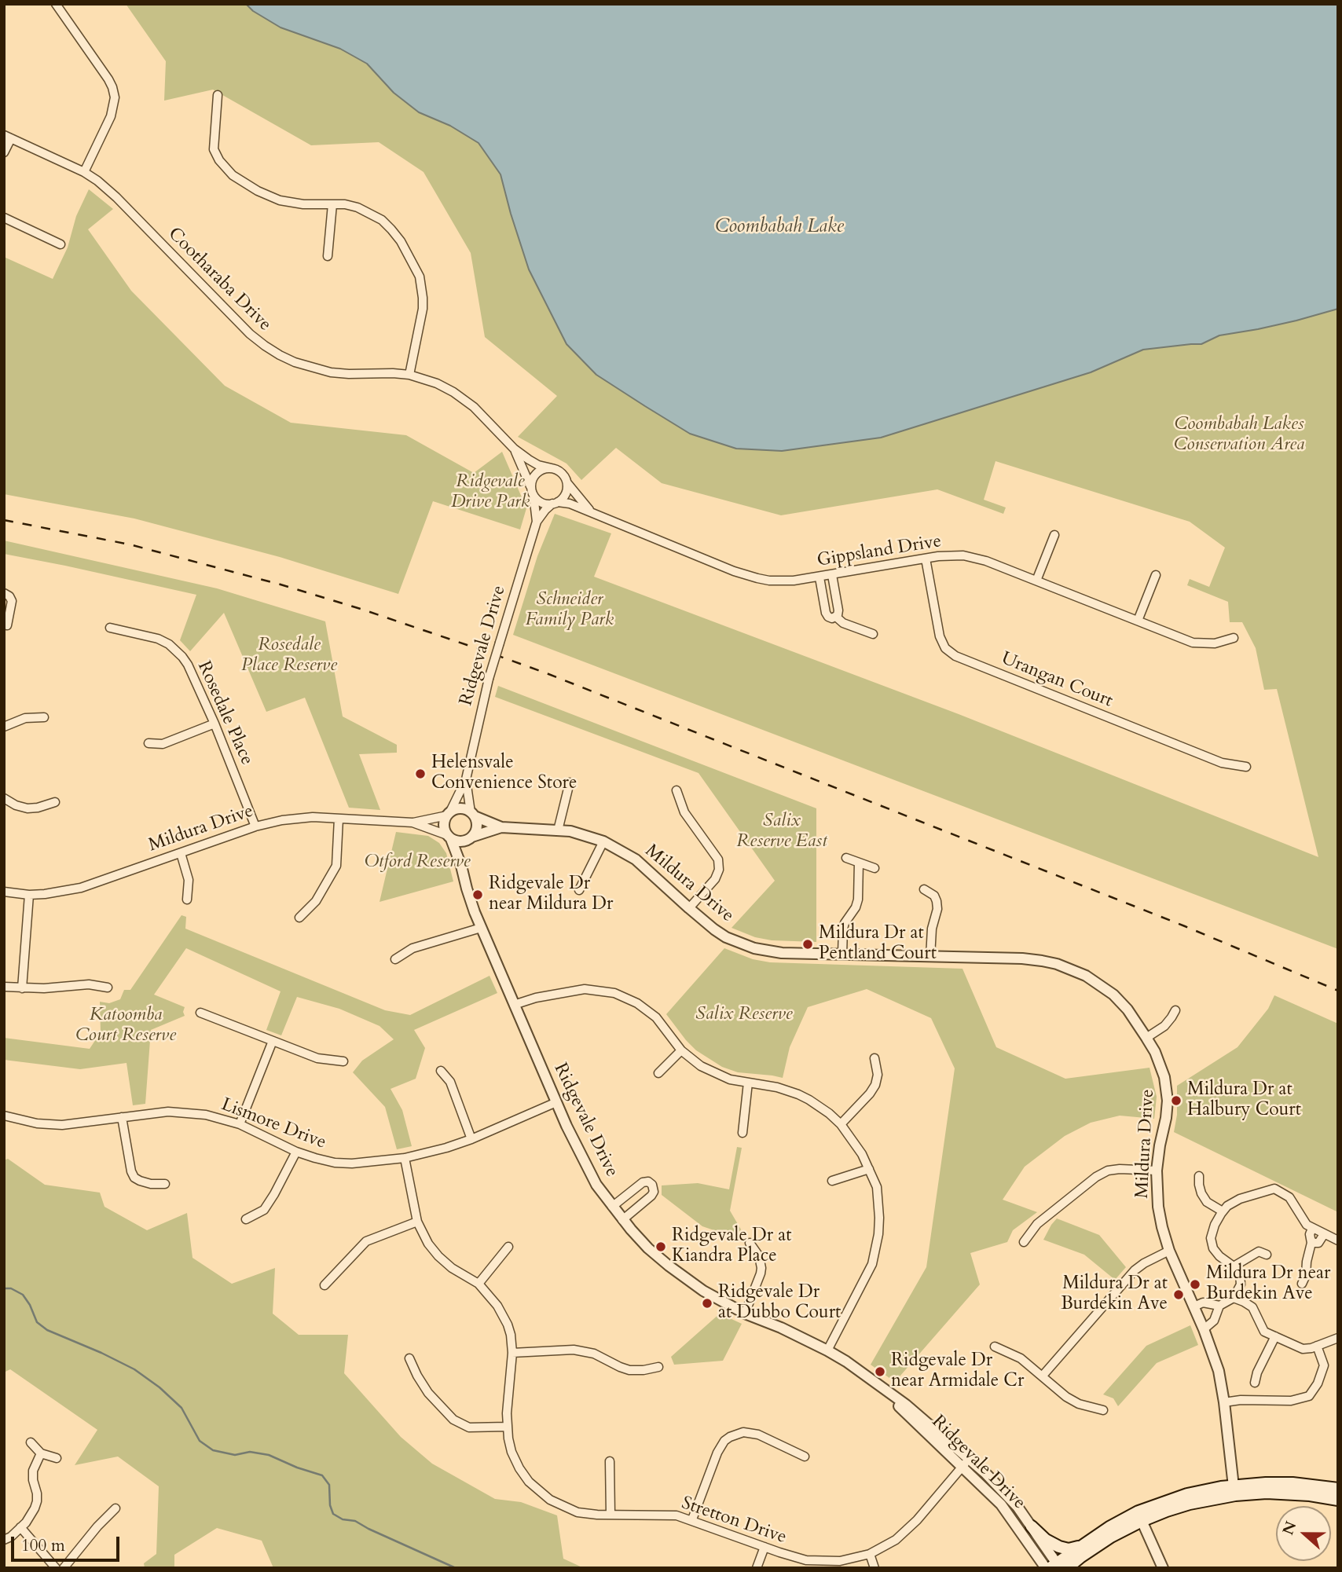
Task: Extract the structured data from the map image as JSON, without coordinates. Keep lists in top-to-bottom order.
{
  "streets": {
    "street": [
      "Cootharaba Drive",
      "Gippsland Drive",
      "Ridgevale Drive",
      "Urangan Court",
      "Rosedale Place",
      "Mildura Drive",
      "Lismore Drive",
      "Stretton Drive"
    ]
  },
  "crossings": [
    ["Cootharaba Drive", "Gippsland Drive"],
    ["Cootharaba Drive", "Ridgevale Drive"],
    ["Gippsland Drive", "Ridgevale Drive"],
    ["Gippsland Drive", "Urangan Court"],
    ["Ridgevale Drive", "Mildura Drive"],
    ["Ridgevale Drive", "Lismore Drive"],
    ["Ridgevale Drive", "Stretton Drive"],
    ["Rosedale Place", "Mildura Drive"],
    ["Lismore Drive", "Stretton Drive"]
  ],
  "water": ["Coombabah Lake"],
  "parks": [
    "Coombabah Lakes Conservation Area",
    "Ridgevale Drive Park",
    "Schneider Family Park",
    "Rosedale Place Reserve",
    "Salix Reserve East",
    "Otford Reserve",
    "Salix Reserve",
    "Katoomba Court Reserve"
  ],
  "places": [
    "Helensvale Convenience Store",
    "Ridgevale Dr near Mildura Dr",
    "Mildura Dr at Pentland Court",
    "Mildura Dr at Halbury Court",
    "Ridgevale Dr at Kiandra Place",
    "Mildura Dr near Burdekin Ave",
    "Mildura Dr at Burdekin Ave",
    "Ridgevale Dr at Dubbo Court",
    "Ridgevale Dr near Armidale Cr"
  ],
  "scale_bar": "100 m",
  "north": "left"
}
